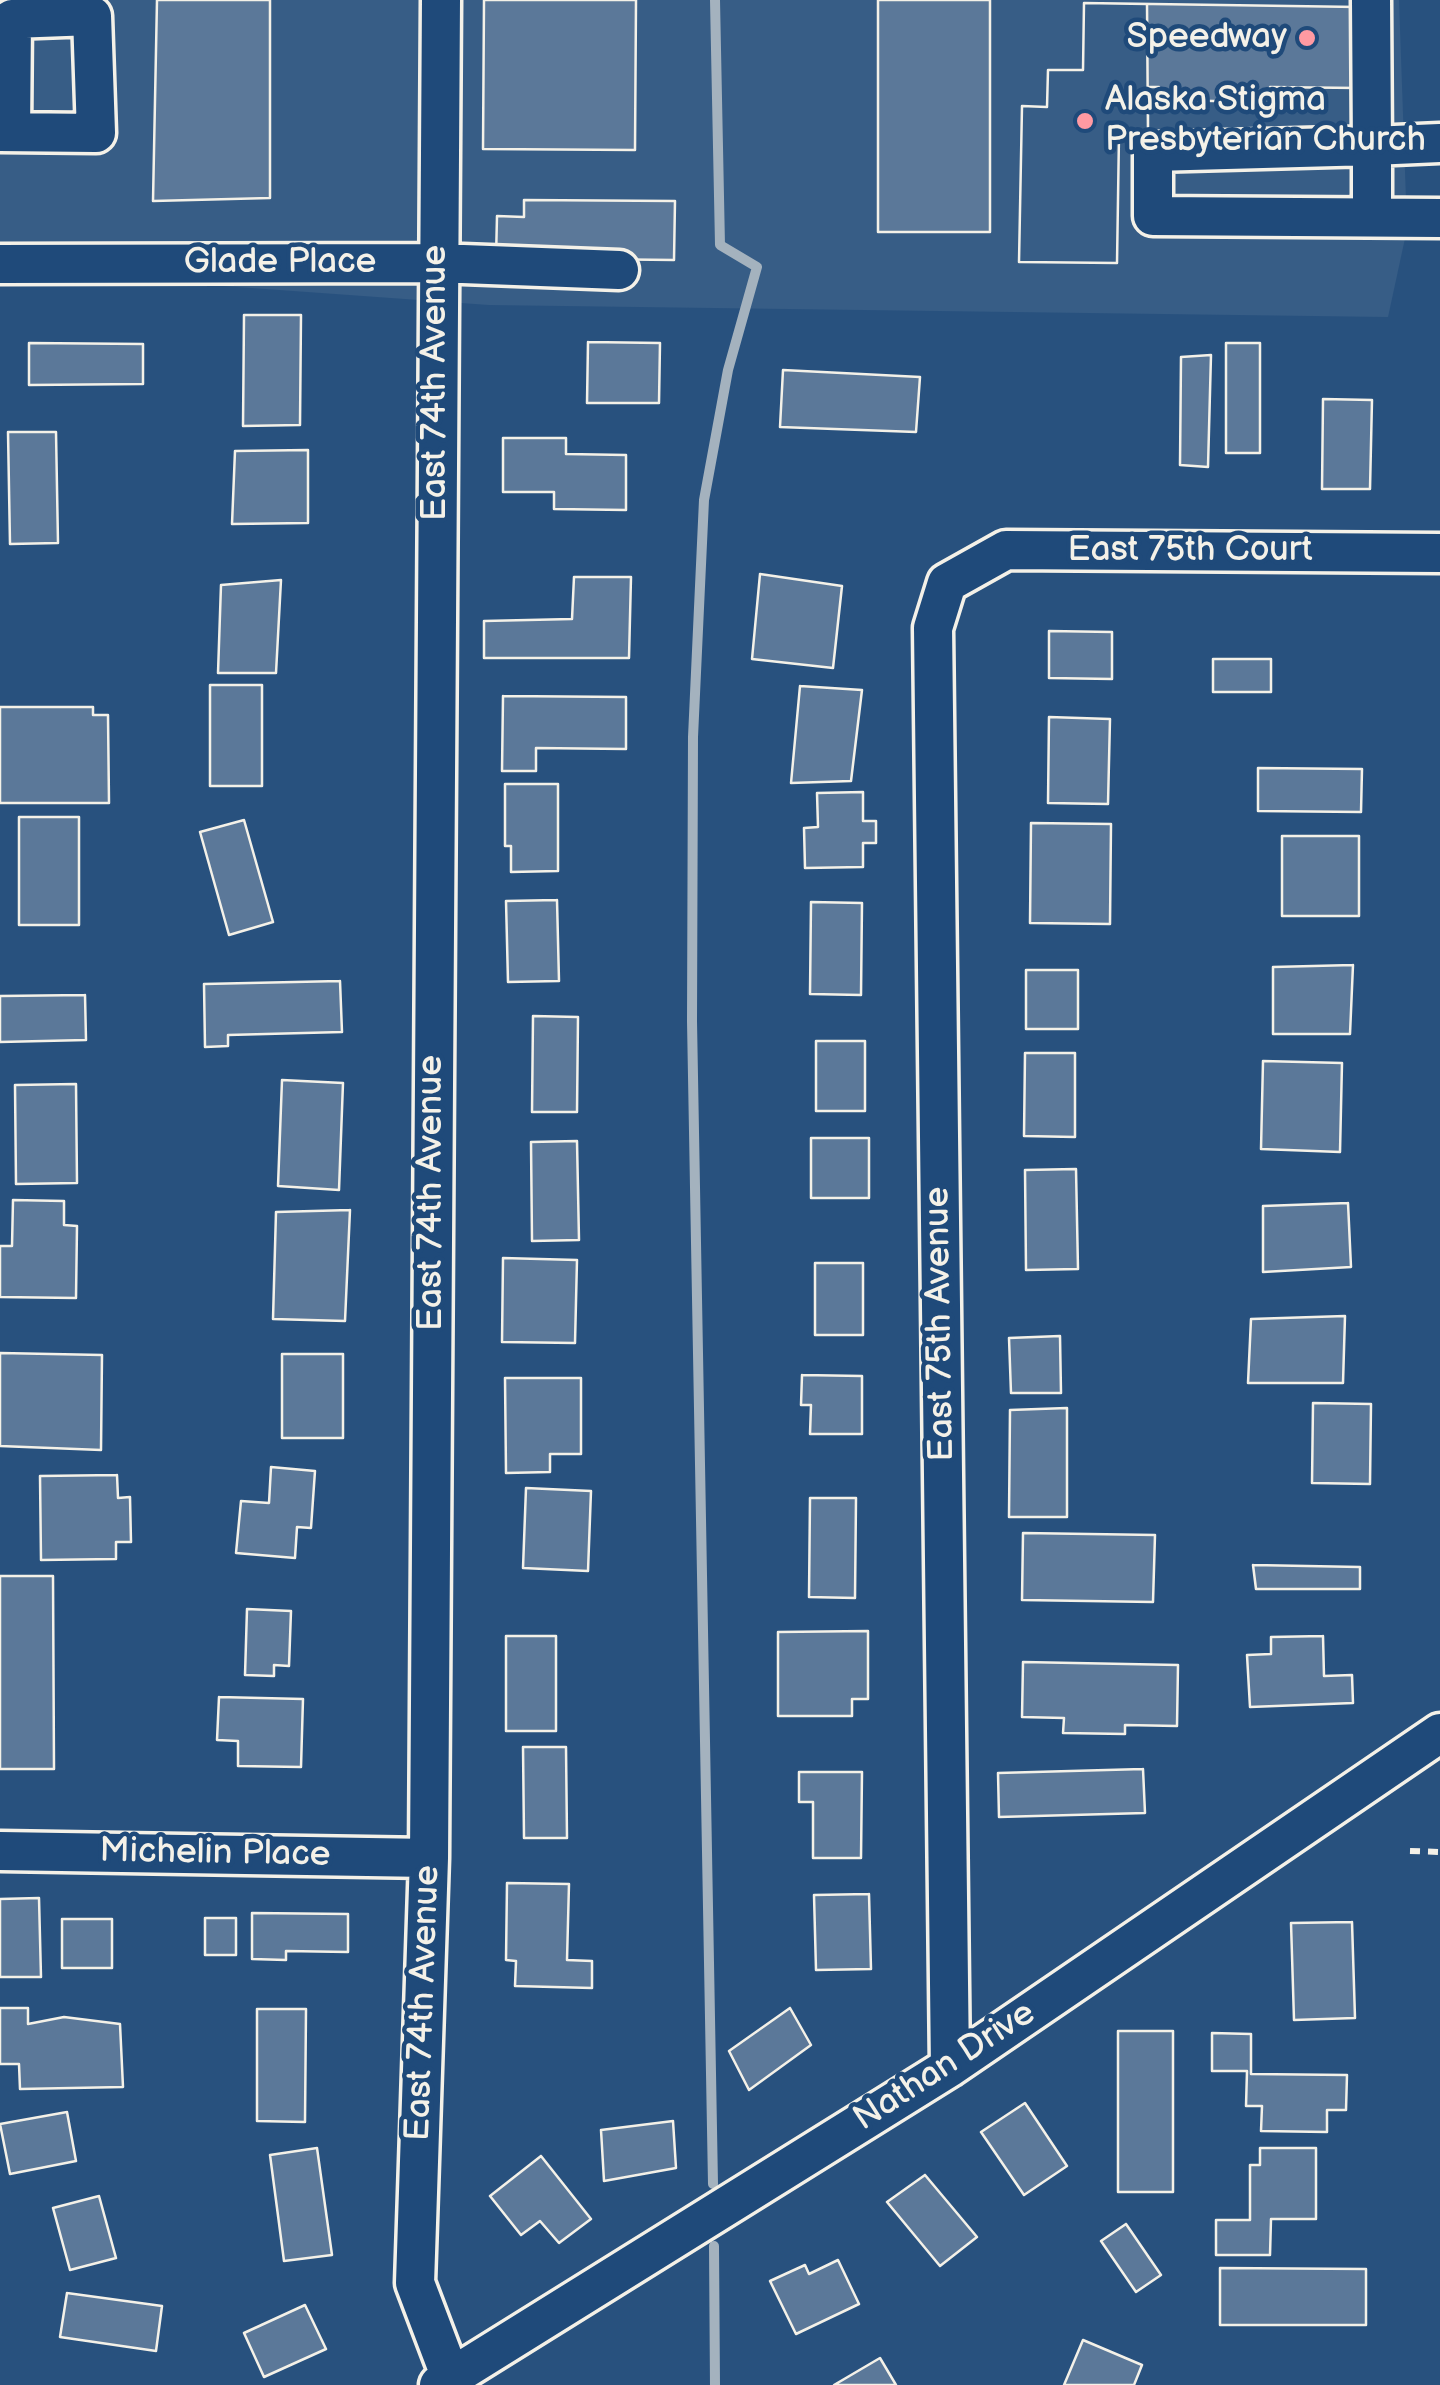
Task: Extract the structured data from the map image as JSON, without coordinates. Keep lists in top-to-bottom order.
{
  "streets": {
    "street": [
      "Glade Place",
      "East 74th Avenue",
      "East 75th Court",
      "East 75th Avenue",
      "Michelin Place",
      "Nathan Drive"
    ]
  },
  "crossings": [
    ["Glade Place", "East 74th Avenue"],
    ["East 74th Avenue", "Michelin Place"],
    ["East 74th Avenue", "Nathan Drive"],
    ["East 75th Court", "East 75th Avenue"],
    ["East 75th Avenue", "Nathan Drive"]
  ],
  "places": ["Speedway", "Alaska Stigma Presbyterian Church"]
}
